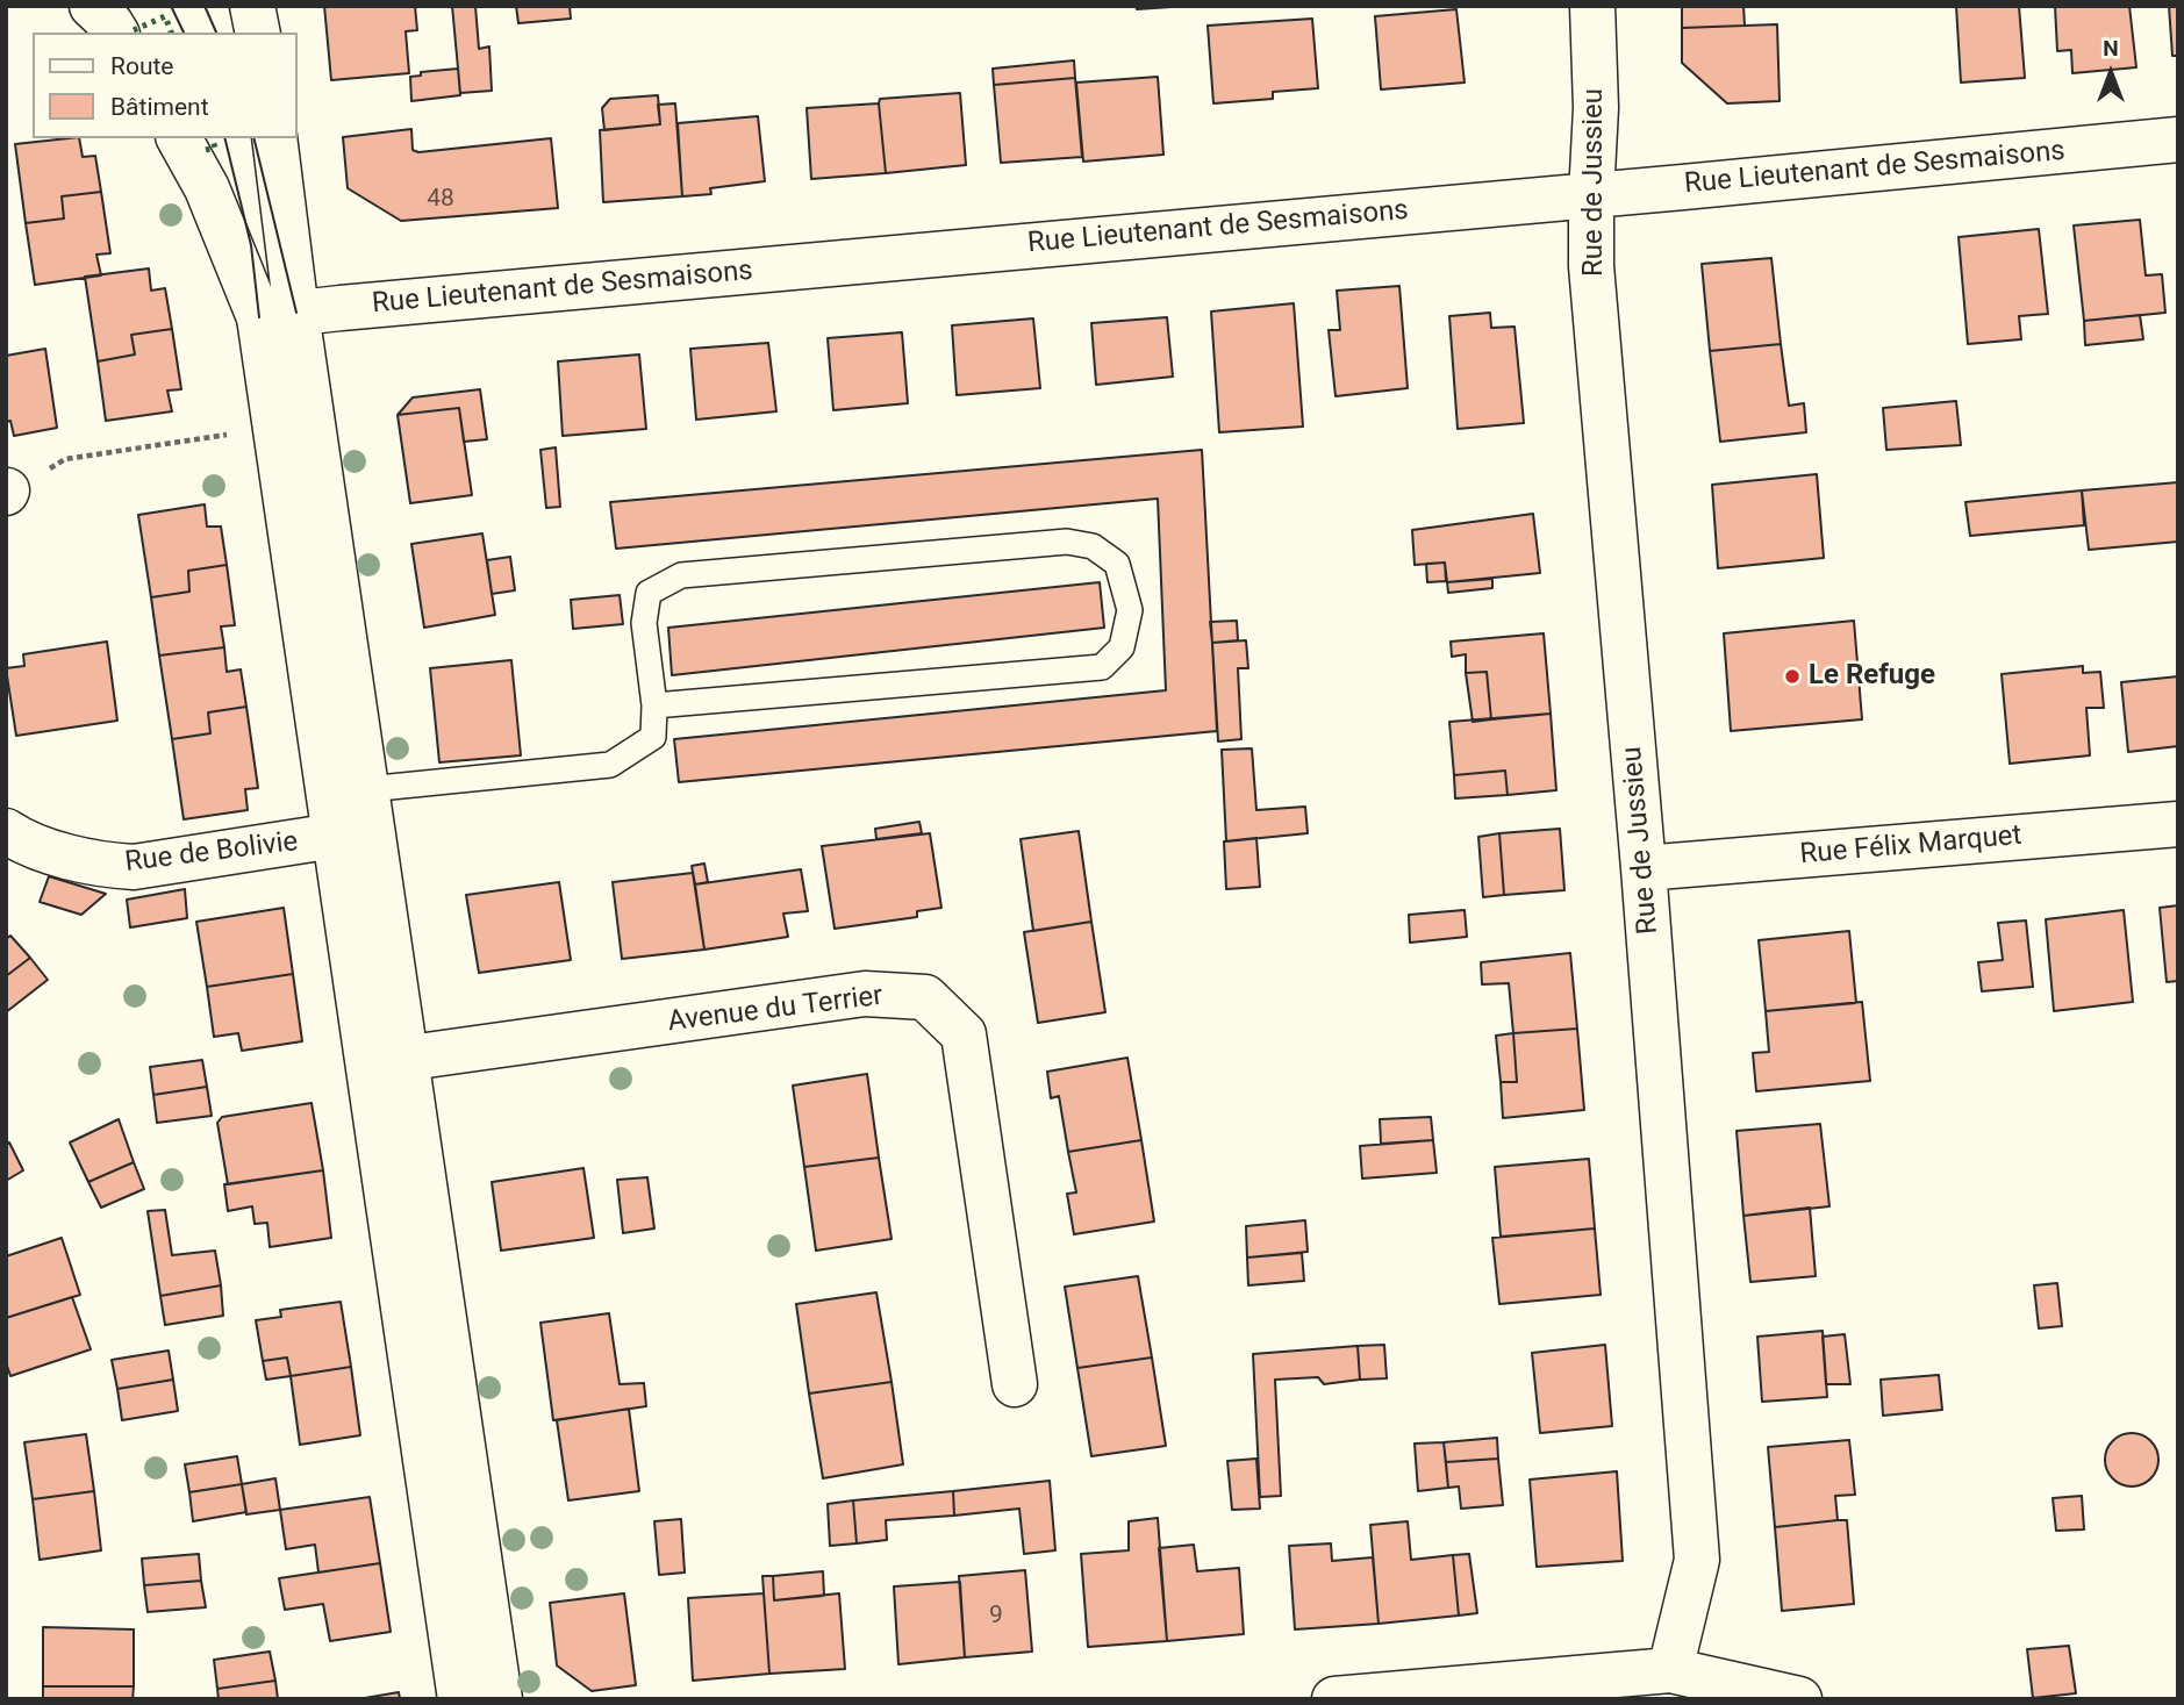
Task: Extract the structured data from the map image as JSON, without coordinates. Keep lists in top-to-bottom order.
{
  "streets": {
    "street": [
      "Rue Lieutenant de Sesmaisons",
      "Rue de Jussieu",
      "Rue Félix Marquet",
      "Rue de Bolivie",
      "Avenue du Terrier"
    ]
  },
  "crossings": [
    ["Rue Lieutenant de Sesmaisons", "Rue de Jussieu"],
    ["Rue de Jussieu", "Rue Félix Marquet"]
  ],
  "places": ["Le Refuge"],
  "house_numbers": ["48", "9"],
  "legend": ["Route", "Bâtiment"],
  "north": "top"
}
